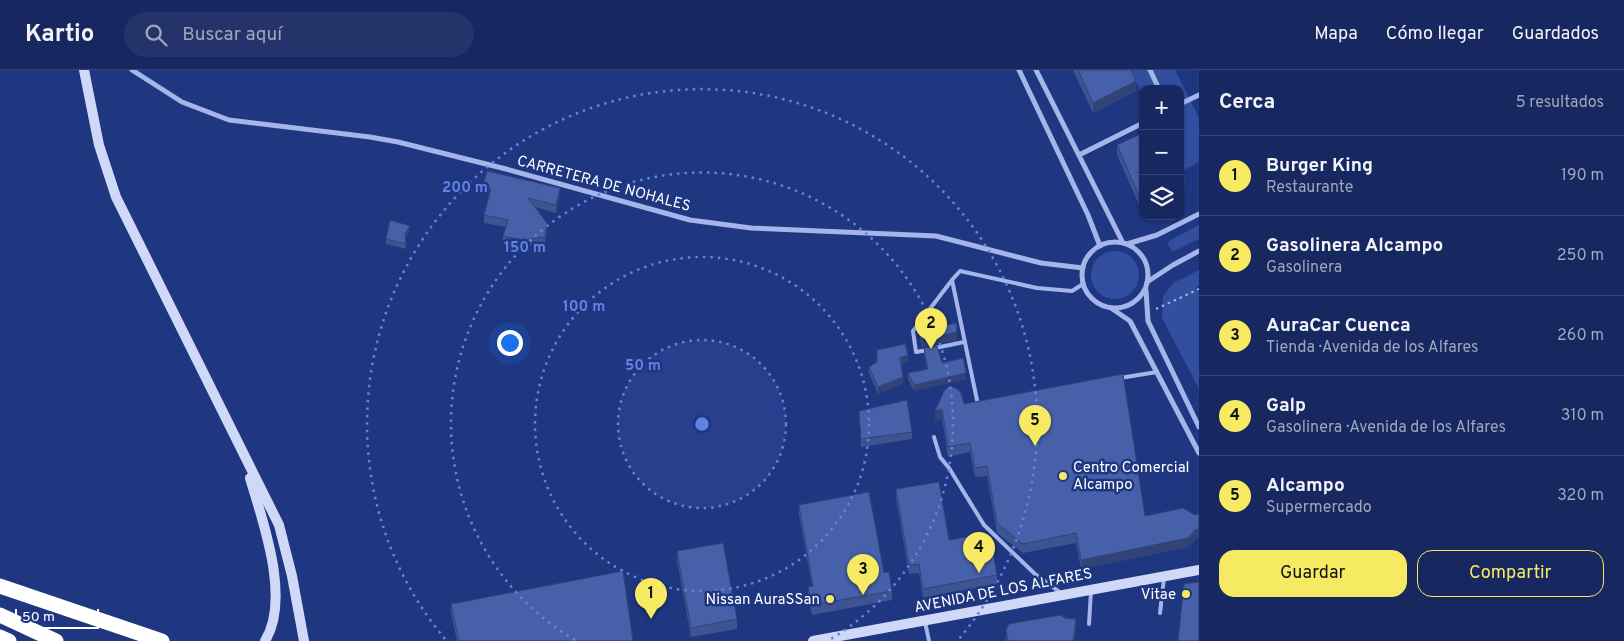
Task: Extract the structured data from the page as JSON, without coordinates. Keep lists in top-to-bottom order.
{
  "streets": {
    "main road": ["AVENIDA DE LOS ALFARES"],
    "street": ["CARRETERA DE NOHALES"]
  },
  "places": ["Centro Comercial Alcampo", "Vitae", "Nissan AuraSSan"],
  "scale_bar": "50 m",
  "page": {
    "header": "Kartio",
    "search": "Buscar aquí",
    "nav": ["Mapa", "Cómo llegar", "Guardados"],
    "heading": ["Cerca", "5 resultados"],
    "map_buttons": ["+", "−"],
    "list": [
      {
        "mark": "1",
        "name": "Burger King",
        "note": "Restaurante",
        "value": "190 m"
      },
      {
        "mark": "2",
        "name": "Gasolinera Alcampo",
        "note": "Gasolinera",
        "value": "250 m"
      },
      {
        "mark": "3",
        "name": "AuraCar Cuenca",
        "note": "Tienda · Avenida de los Alfares",
        "value": "260 m"
      },
      {
        "mark": "4",
        "name": "Galp",
        "note": "Gasolinera · Avenida de los Alfares",
        "value": "310 m"
      },
      {
        "mark": "5",
        "name": "Alcampo",
        "note": "Supermercado",
        "value": "320 m"
      }
    ],
    "pins": [
      "2",
      "5",
      "4",
      "3",
      "1"
    ],
    "buttons": ["Guardar", "Compartir"],
    "scale": "50 m"
  },
  "rings": [
    "200 m",
    "150 m",
    "100 m",
    "50 m"
  ]
}
